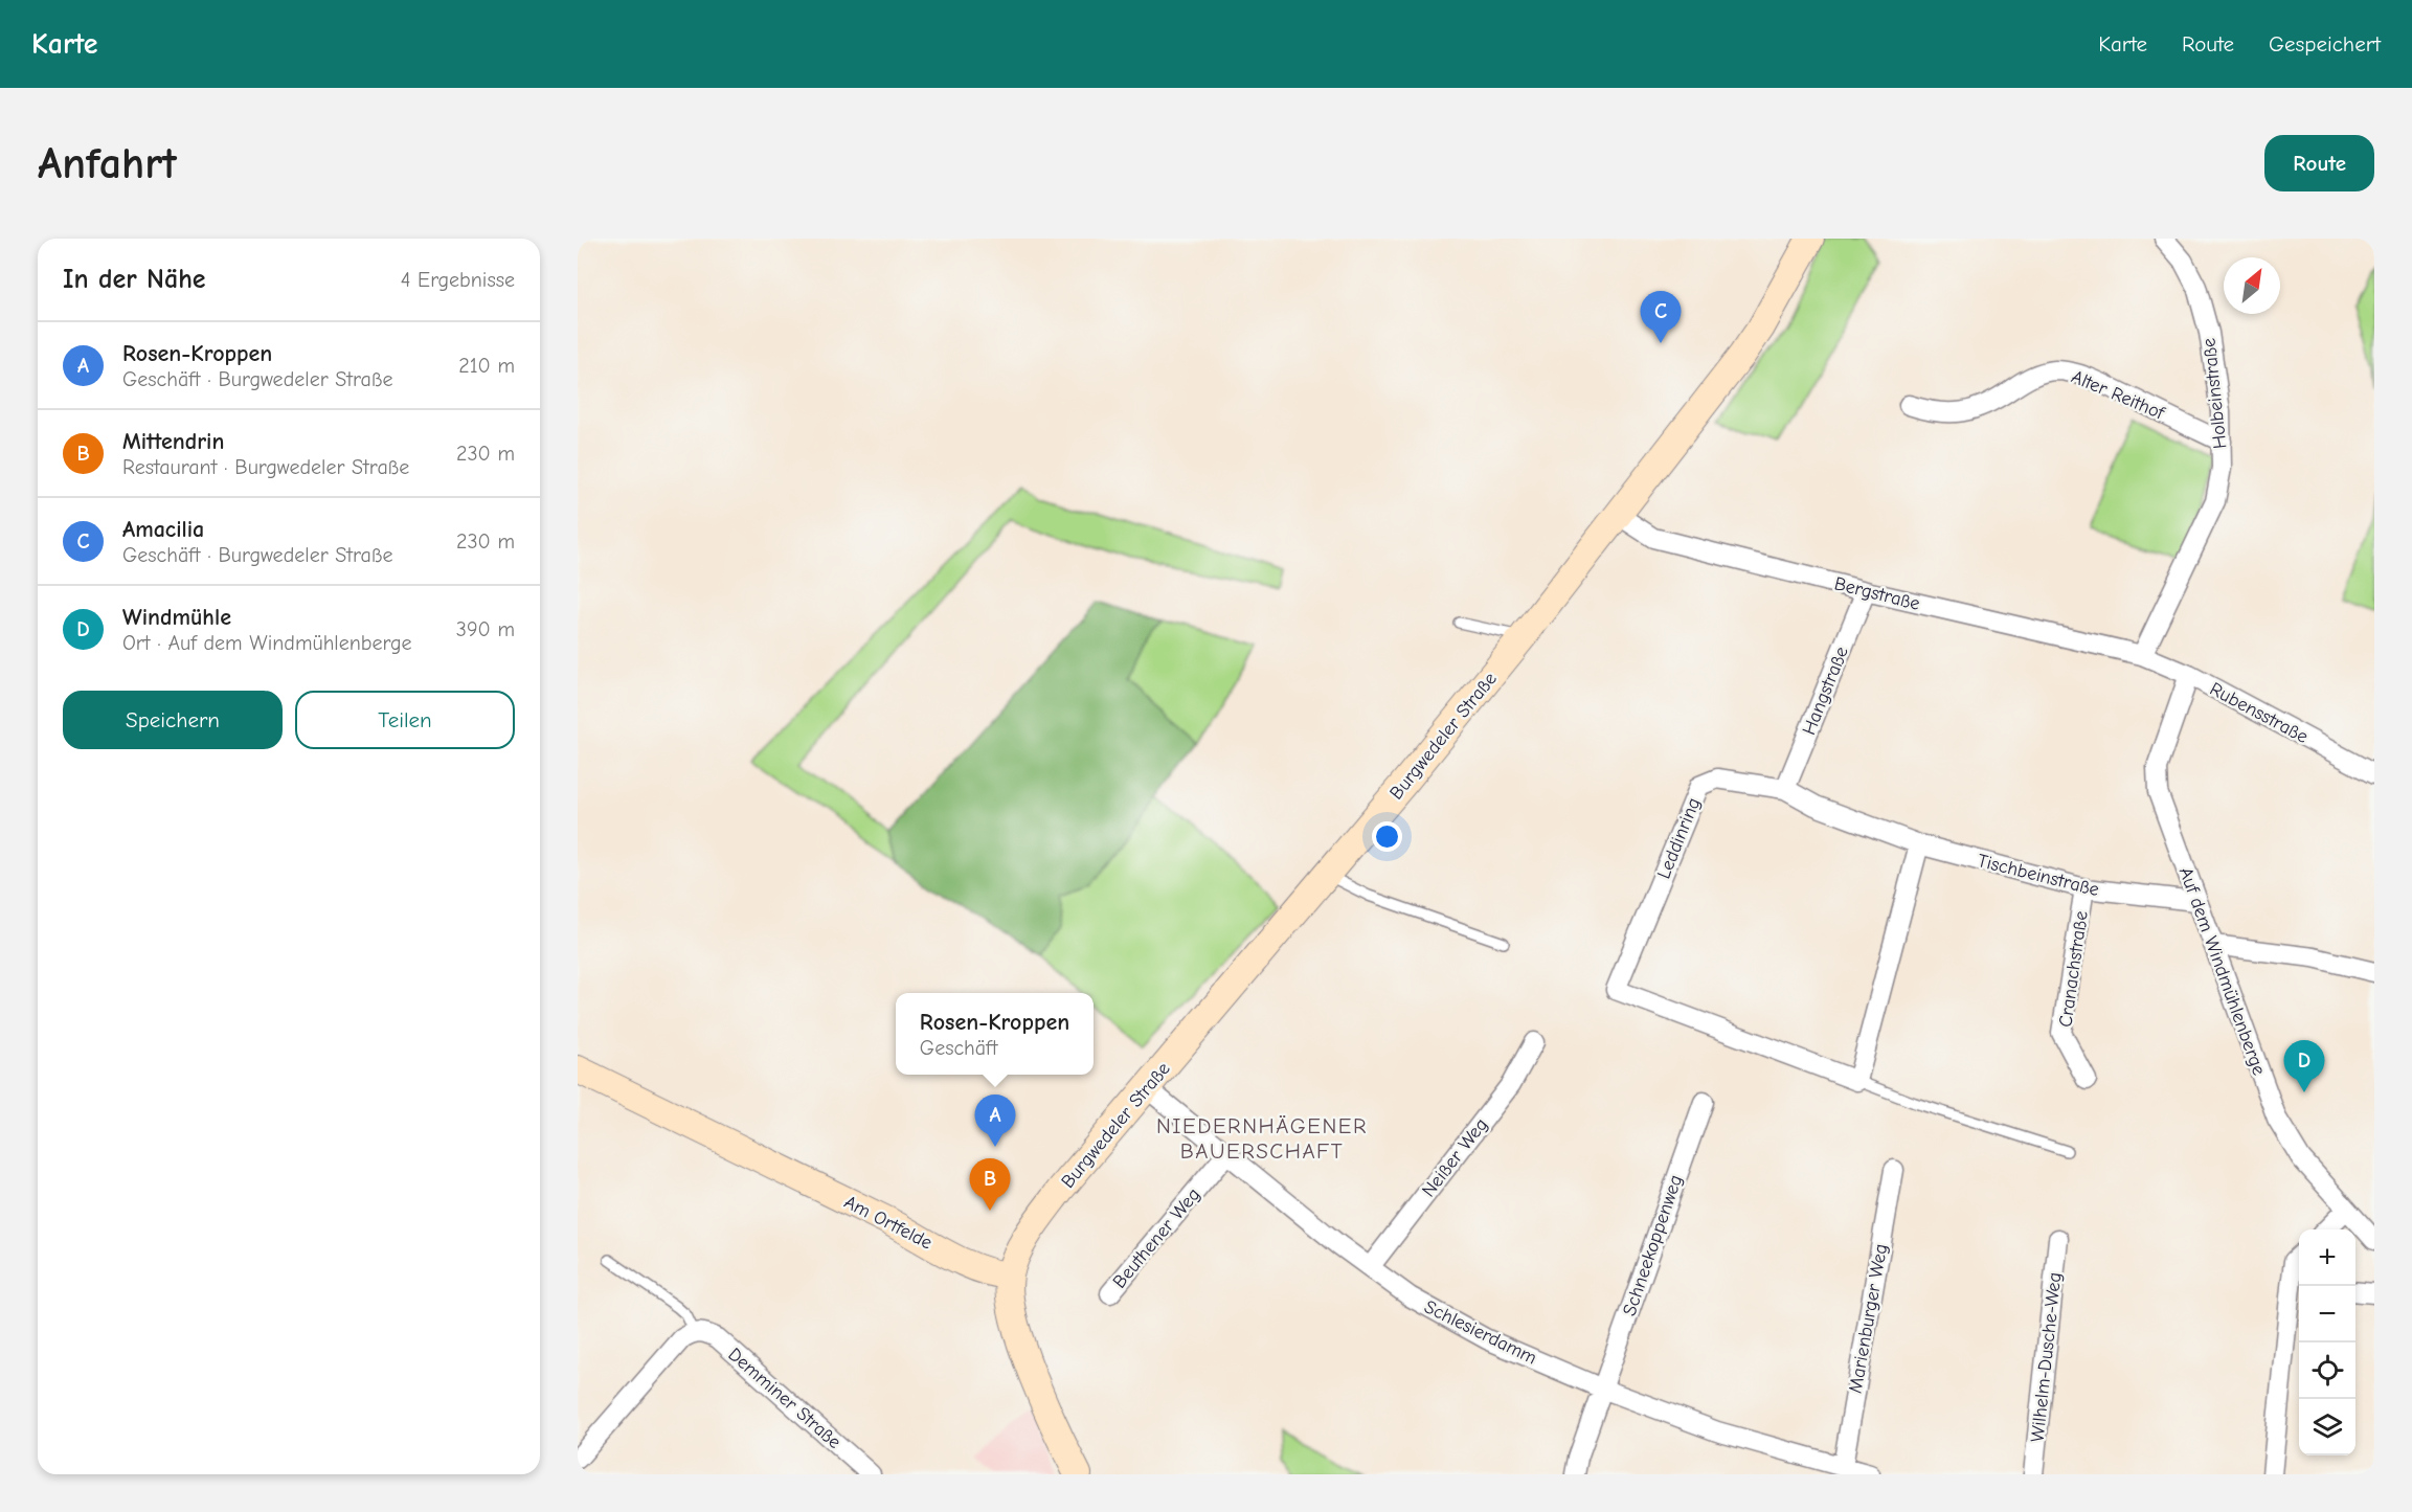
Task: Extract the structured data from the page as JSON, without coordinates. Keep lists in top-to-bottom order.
{
  "streets": {
    "main road": ["Burgwedeler Straße", "Am Ortfelde"],
    "street": [
      "Holbeinstraße",
      "Alter Reithof",
      "Bergstraße",
      "Hangstraße",
      "Rubensstraße",
      "Leddinring",
      "Tischbeinstraße",
      "Cranachstraße",
      "Auf dem Windmühlenberge",
      "Neißer Weg",
      "Beuthener Weg",
      "Schneekoppenweg",
      "Marienburger Weg",
      "Schlesierdamm",
      "Wilhelm-Dusche-Weg",
      "Demminer Straße"
    ]
  },
  "crossings": [
    ["Holbeinstraße", "Alter Reithof"],
    ["Holbeinstraße", "Bergstraße"],
    ["Holbeinstraße", "Rubensstraße"],
    ["Bergstraße", "Hangstraße"],
    ["Bergstraße", "Rubensstraße"],
    ["Bergstraße", "Burgwedeler Straße"],
    ["Hangstraße", "Leddinring"],
    ["Rubensstraße", "Auf dem Windmühlenberge"],
    ["Burgwedeler Straße", "Am Ortfelde"],
    ["Burgwedeler Straße", "Schlesierdamm"],
    ["Leddinring", "Tischbeinstraße"],
    ["Tischbeinstraße", "Cranachstraße"],
    ["Tischbeinstraße", "Auf dem Windmühlenberge"],
    ["Neißer Weg", "Schlesierdamm"],
    ["Beuthener Weg", "Schlesierdamm"],
    ["Schneekoppenweg", "Schlesierdamm"],
    ["Marienburger Weg", "Schlesierdamm"]
  ],
  "districts": ["NIEDERNHÄGENER BAUERSCHAFT"],
  "north": "top right",
  "page": {
    "header": "Karte",
    "nav": ["Karte", "Route", "Gespeichert"],
    "buttons": [
      "Route",
      ["Speichern", "Teilen"]
    ],
    "title": "Anfahrt",
    "heading": ["In der Nähe", "4 Ergebnisse"],
    "pins": [
      "C",
      "D",
      "A",
      "B"
    ],
    "list": [
      {
        "mark": "A",
        "name": "Rosen-Kroppen",
        "note": "Geschäft · Burgwedeler Straße",
        "value": "210 m"
      },
      {
        "mark": "B",
        "name": "Mittendrin",
        "note": "Restaurant · Burgwedeler Straße",
        "value": "230 m"
      },
      {
        "mark": "C",
        "name": "Amacilia",
        "note": "Geschäft · Burgwedeler Straße",
        "value": "230 m"
      },
      {
        "mark": "D",
        "name": "Windmühle",
        "note": "Ort · Auf dem Windmühlenberge",
        "value": "390 m"
      }
    ],
    "popup": ["Rosen-Kroppen", "Geschäft"],
    "map_buttons": ["+", "−"]
  }
}
